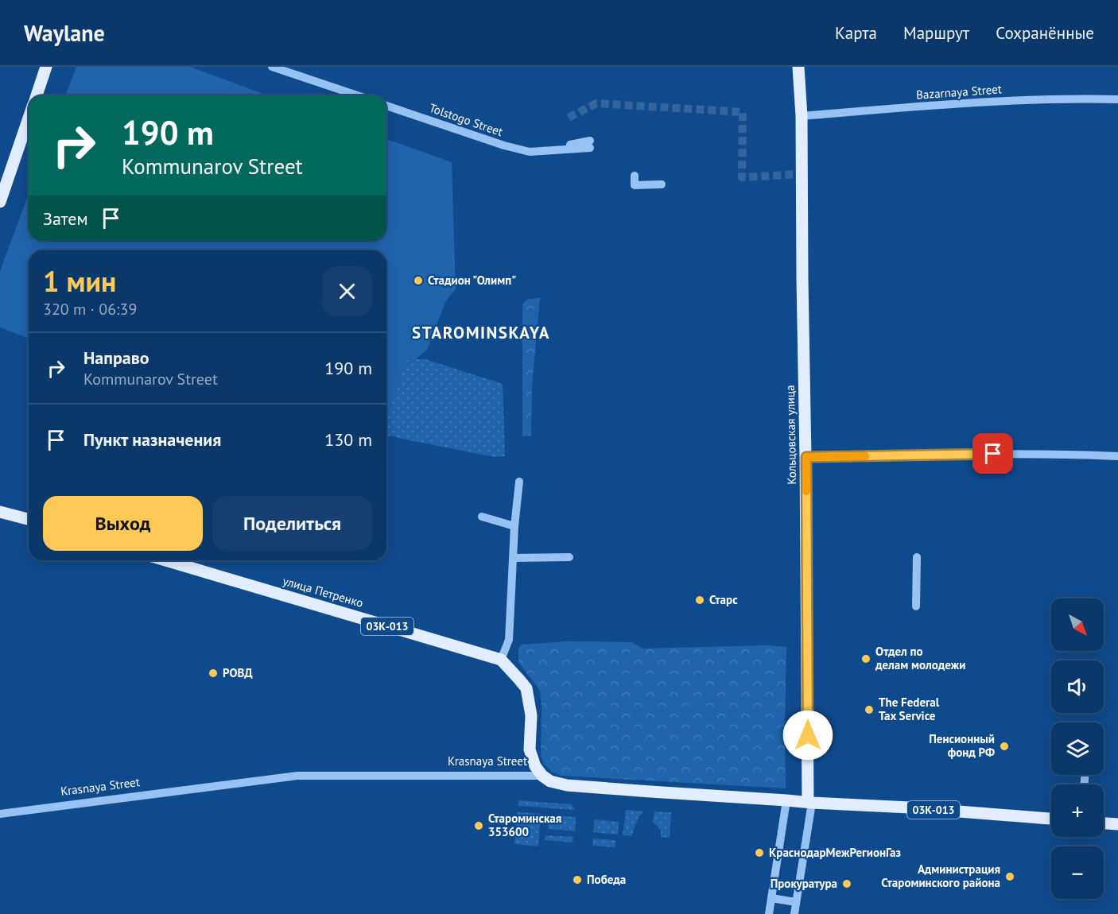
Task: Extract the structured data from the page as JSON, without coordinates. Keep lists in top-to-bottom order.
{
  "streets": {
    "main road": [
      "Кольцовская улица",
      "улица Петренко",
      "03К-013",
      "Krasnaya Street"
    ],
    "street": ["Bazarnaya Street", "Tolstogo Street"]
  },
  "crossings": [
    ["Bazarnaya Street", "Кольцовская улица"],
    ["Кольцовская улица", "Krasnaya Street"],
    ["улица Петренко", "Krasnaya Street"]
  ],
  "districts": ["STAROMINSKAYA"],
  "places": [
    "Стадион \"Олимп\"",
    "Старс",
    "Отдел по делам молодежи",
    "РОВД",
    "The Federal Tax Service",
    "Пенсионный фонд РФ",
    "Староминская 353600",
    "КраснодарМежРегионГаз",
    "Администрация Староминского района",
    "Победа",
    "Прокуратура"
  ],
  "north": "bottom right",
  "page": {
    "header": "Waylane",
    "nav": ["Карта", "Маршрут", "Сохранённые"],
    "turn": ["190 m", "Kommunarov Street"],
    "then": "Затем",
    "heading": ["1 мин", "320 m · 06:39"],
    "list": [
      {
        "name": "Направо",
        "note": "Kommunarov Street",
        "value": "190 m"
      },
      {
        "name": "Пункт назначения",
        "value": "130 m"
      }
    ],
    "buttons": ["Выход", "Поделиться"],
    "map_buttons": ["+", "−"]
  }
}
